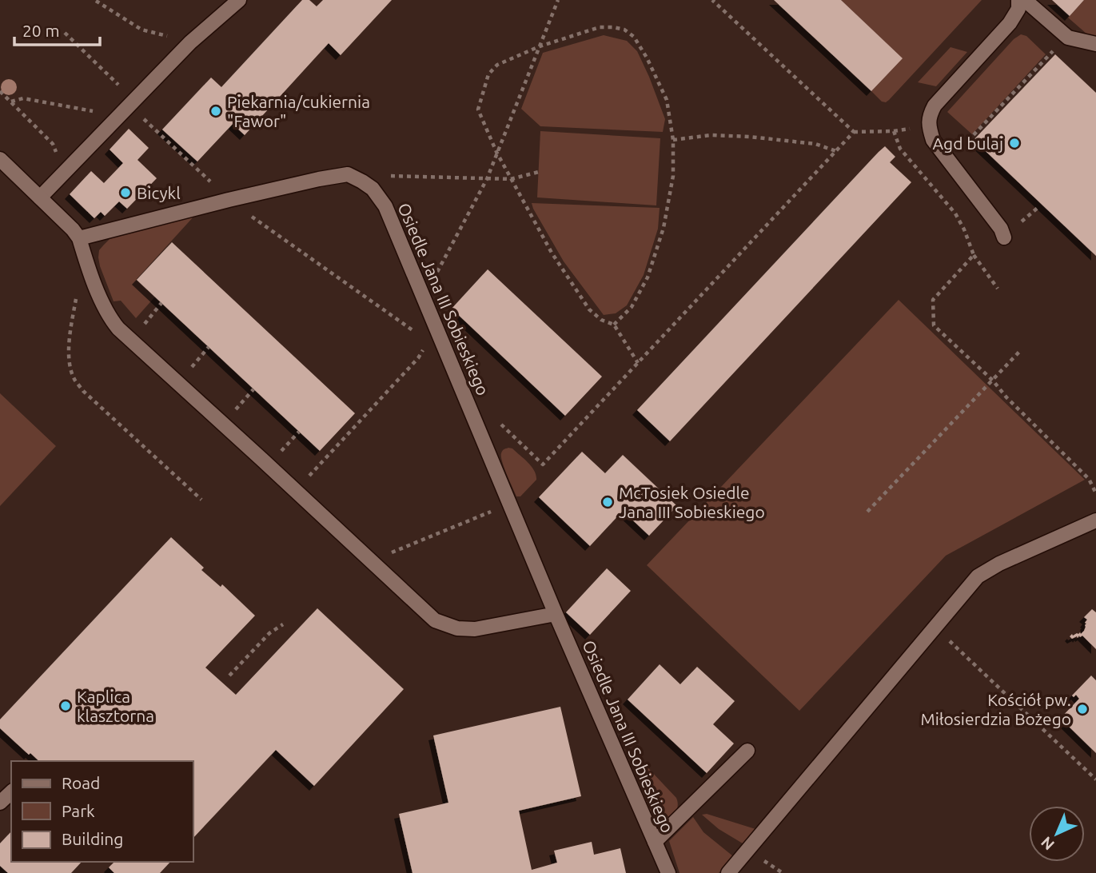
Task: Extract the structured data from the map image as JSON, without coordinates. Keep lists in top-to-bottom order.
{
  "streets": {
    "street": ["Osiedle Jana III Sobieskiego"]
  },
  "places": [
    "Piekarnia/cukiernia \"Fawor\"",
    "Agd bulaj",
    "Bicykl",
    "McTosiek Osiedle Jana III Sobieskiego",
    "Kaplica klasztorna",
    "Kościół pw. Miłosierdzia Bożego"
  ],
  "legend": ["Road", "Park", "Building"],
  "scale_bar": "20 m",
  "north": "bottom left"
}
